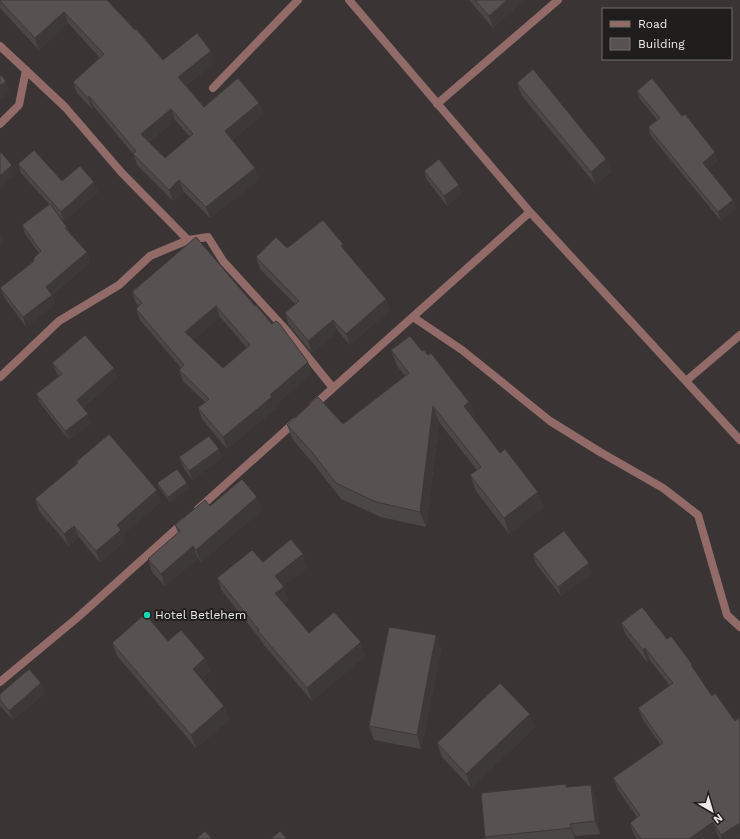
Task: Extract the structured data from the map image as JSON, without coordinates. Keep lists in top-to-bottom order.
{
  "places": ["Hotel Betlehem"],
  "legend": ["Road", "Building"],
  "north": "bottom right"
}
